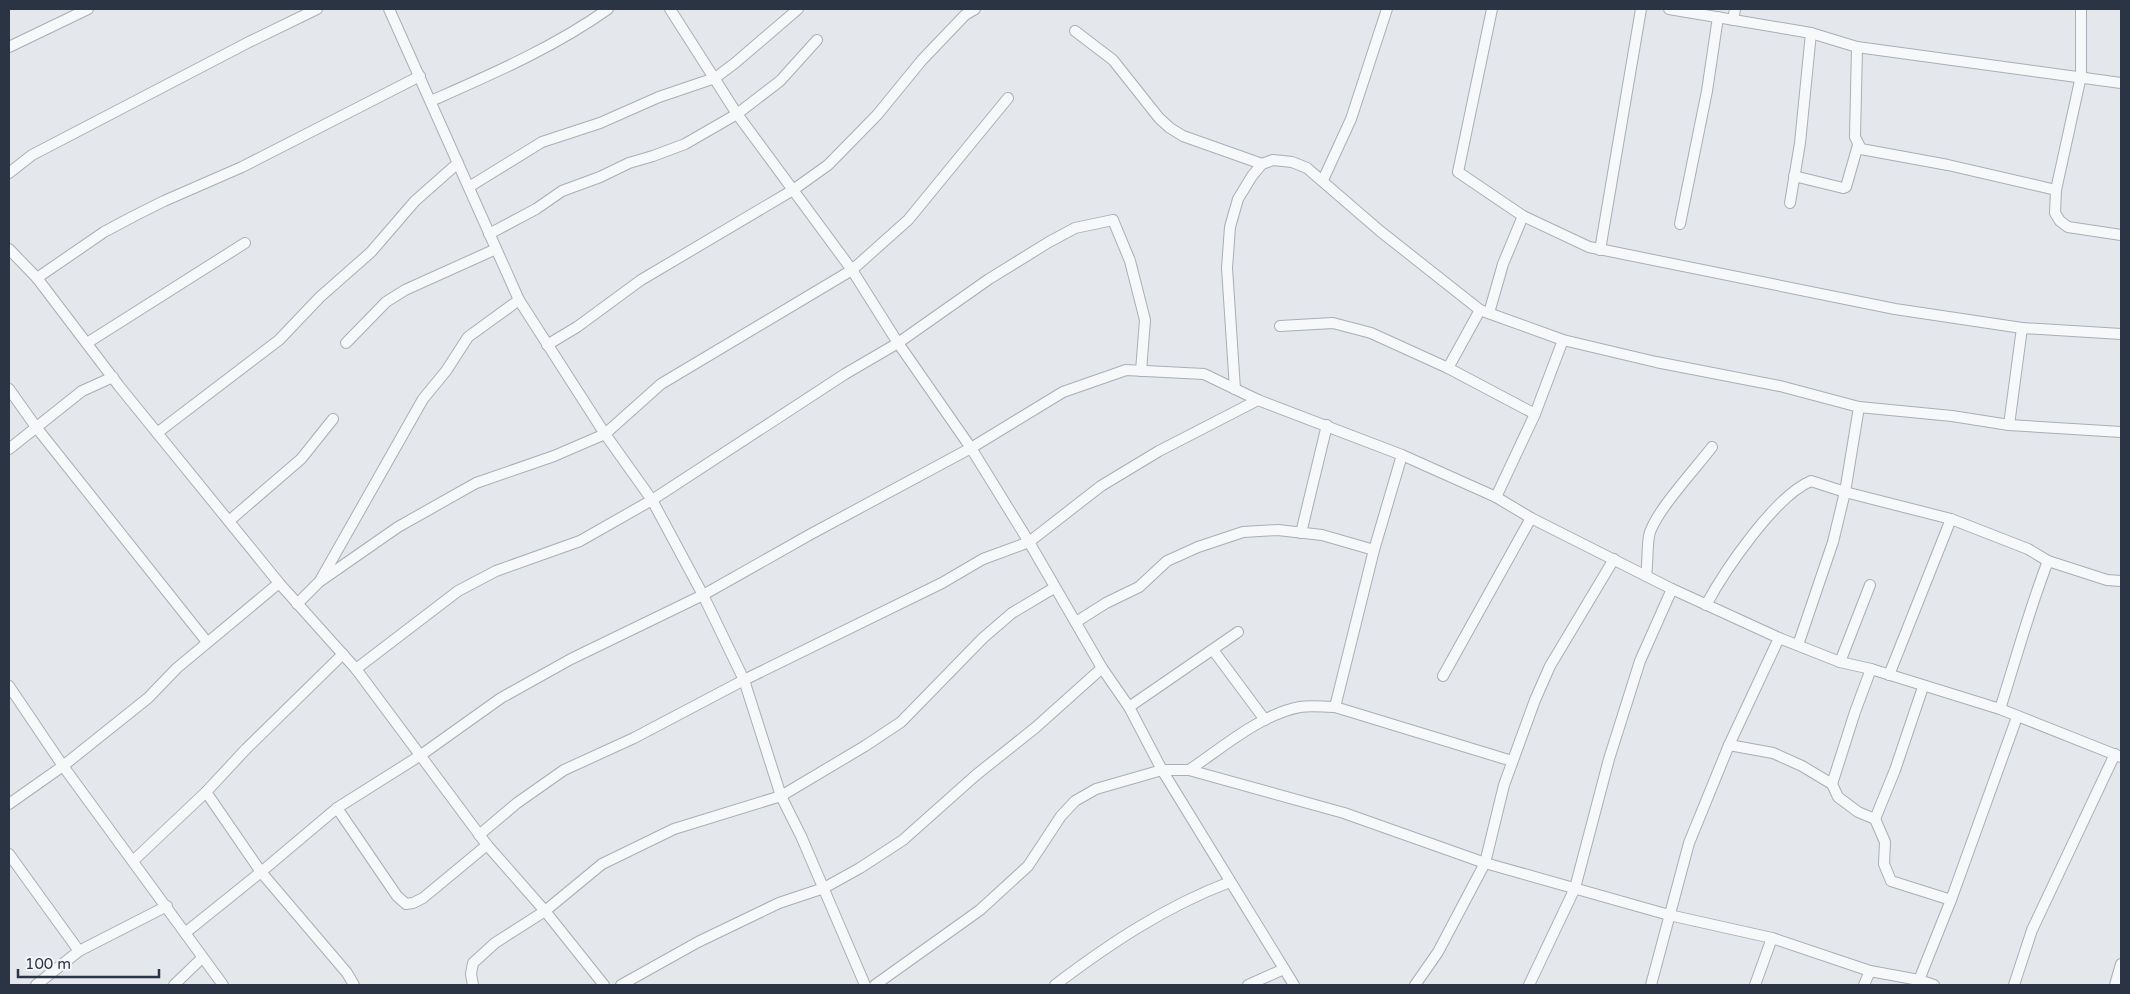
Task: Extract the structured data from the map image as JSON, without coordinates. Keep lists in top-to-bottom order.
{
  "scale_bar": "100 m"
}
